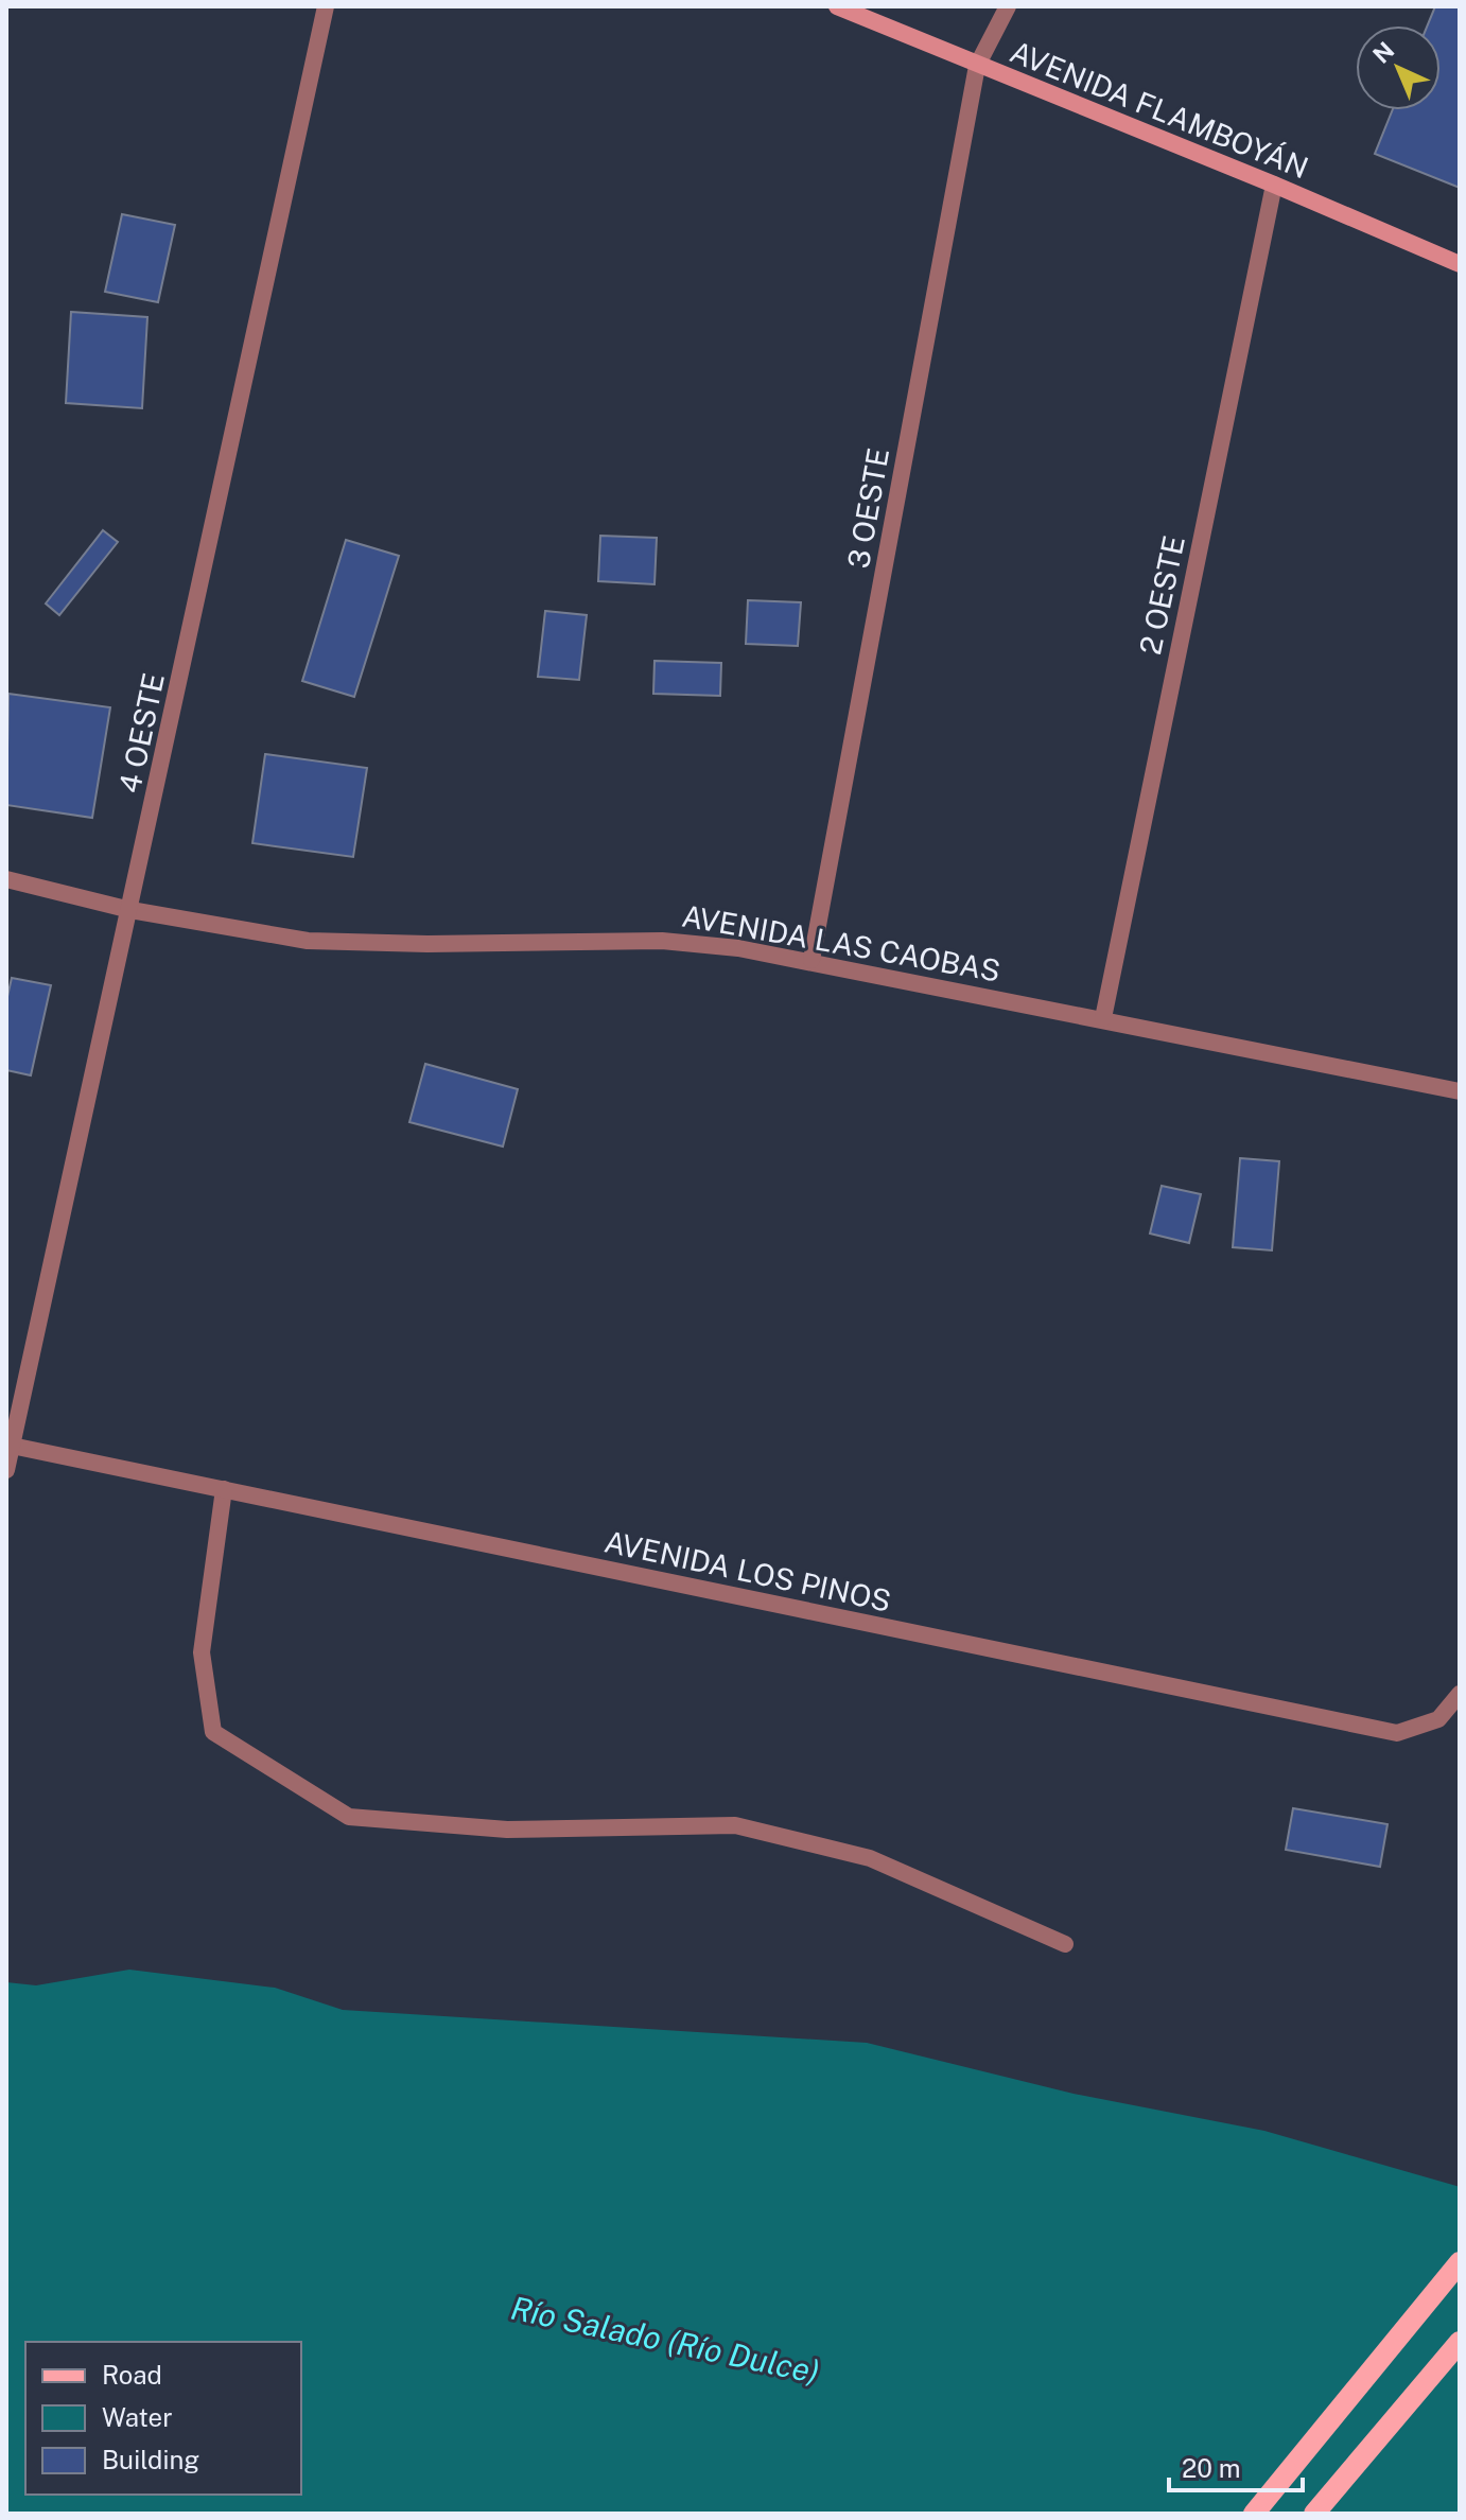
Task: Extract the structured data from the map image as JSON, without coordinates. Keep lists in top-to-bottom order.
{
  "streets": {
    "street": [
      "AVENIDA FLAMBOYÁN",
      "3 OESTE",
      "2 OESTE",
      "4 OESTE",
      "AVENIDA LAS CAOBAS",
      "AVENIDA LOS PINOS"
    ]
  },
  "crossings": [
    ["AVENIDA FLAMBOYÁN", "3 OESTE"],
    ["AVENIDA FLAMBOYÁN", "2 OESTE"],
    ["3 OESTE", "AVENIDA LAS CAOBAS"],
    ["2 OESTE", "AVENIDA LAS CAOBAS"],
    ["4 OESTE", "AVENIDA LAS CAOBAS"],
    ["4 OESTE", "AVENIDA LOS PINOS"]
  ],
  "water": ["Río Salado (Río Dulce)"],
  "legend": ["Road", "Water", "Building"],
  "scale_bar": "20 m",
  "north": "top left"
}
